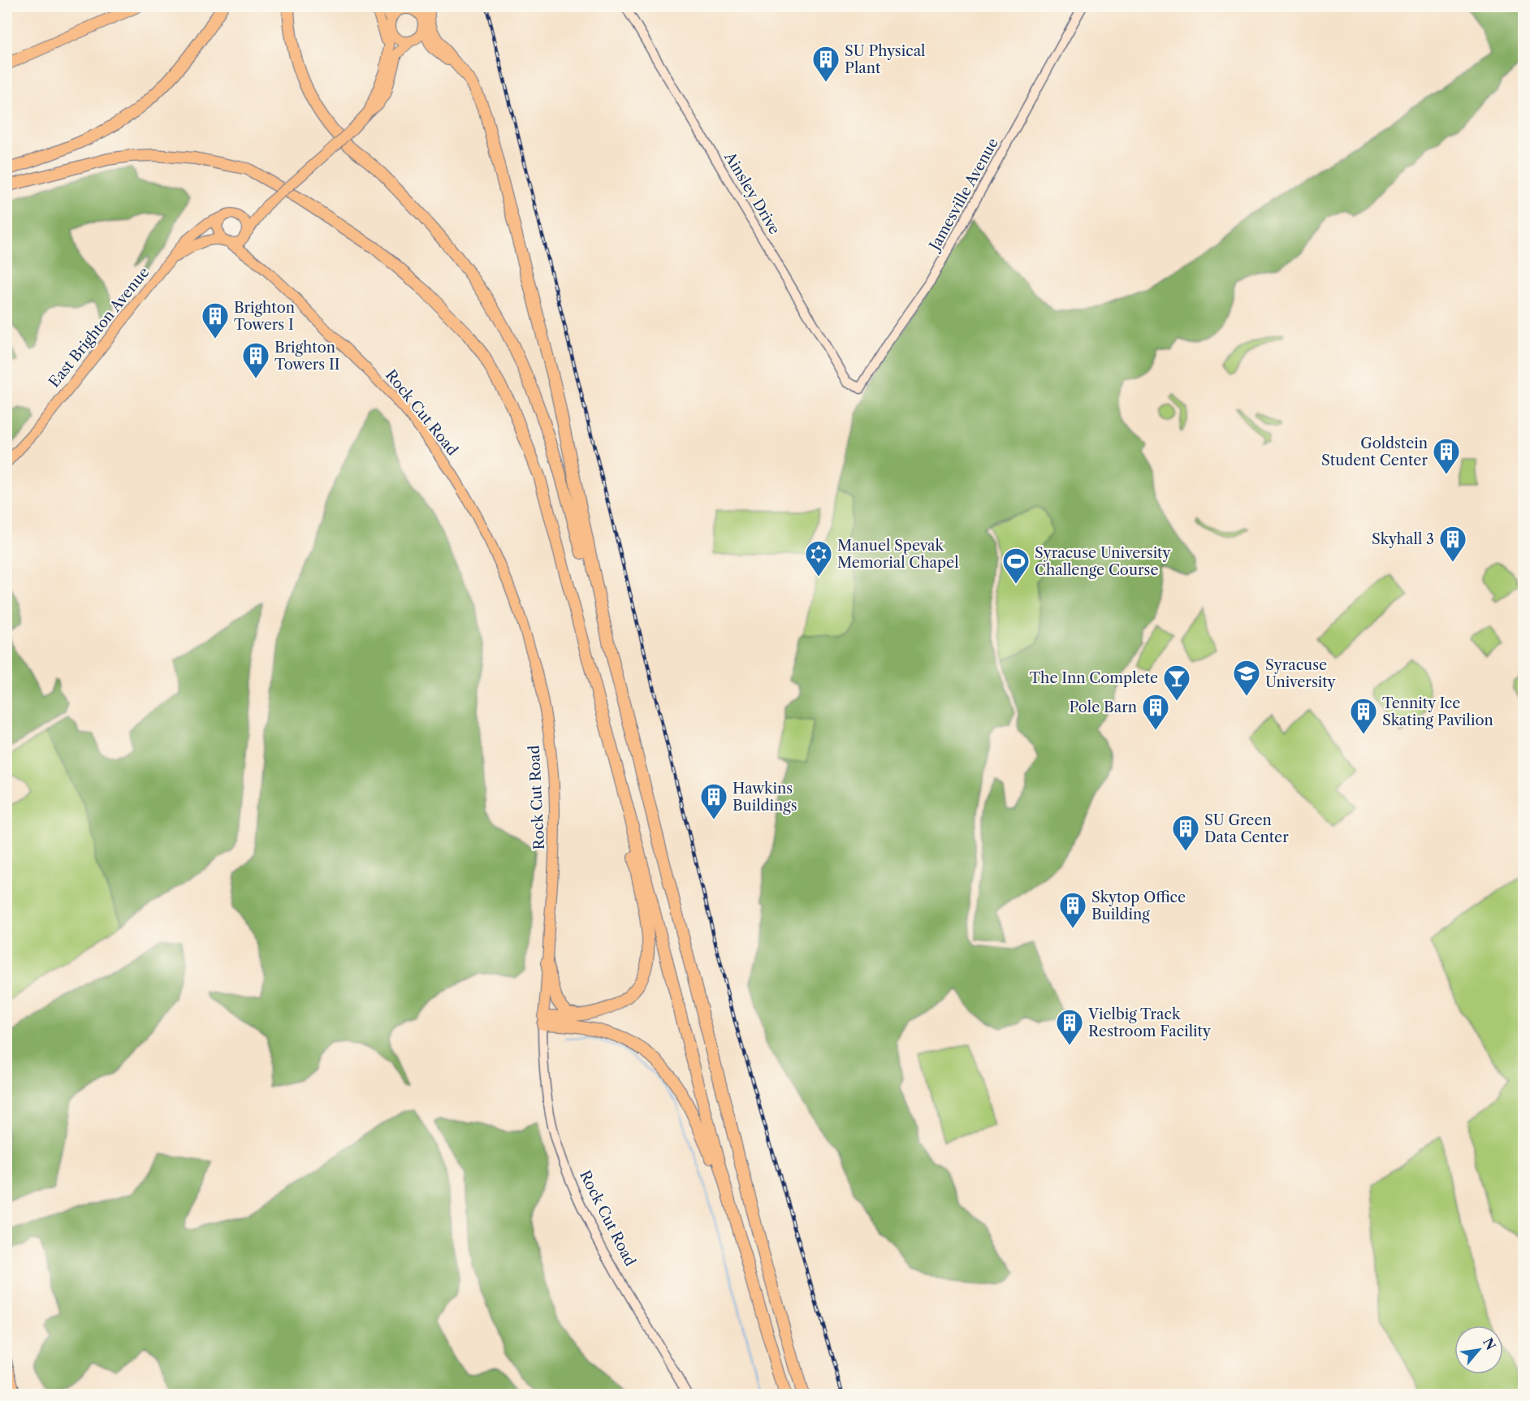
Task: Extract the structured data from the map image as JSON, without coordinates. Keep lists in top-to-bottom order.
{
  "streets": {
    "main road": ["East Brighton Avenue", "Rock Cut Road"],
    "street": ["Ainsley Drive", "Jamesville Avenue"]
  },
  "crossings": [
    ["Ainsley Drive", "Jamesville Avenue"],
    ["East Brighton Avenue", "Rock Cut Road"]
  ],
  "places": {
    "building": [
      "SU Physical Plant",
      "Brighton Towers I",
      "Brighton Towers II",
      "Goldstein Student Center",
      "Skyhall 3",
      "Pole Barn",
      "Tennity Ice Skating Pavilion",
      "Hawkins Buildings",
      "SU Green Data Center",
      "Skytop Office Building",
      "Vielbig Track Restroom Facility"
    ],
    "synagogue": ["Manuel Spevak Memorial Chapel"],
    "sports": ["Syracuse University Challenge Course"],
    "school or university": ["Syracuse University"],
    "bar": ["The Inn Complete"]
  },
  "north": "top right"
}
